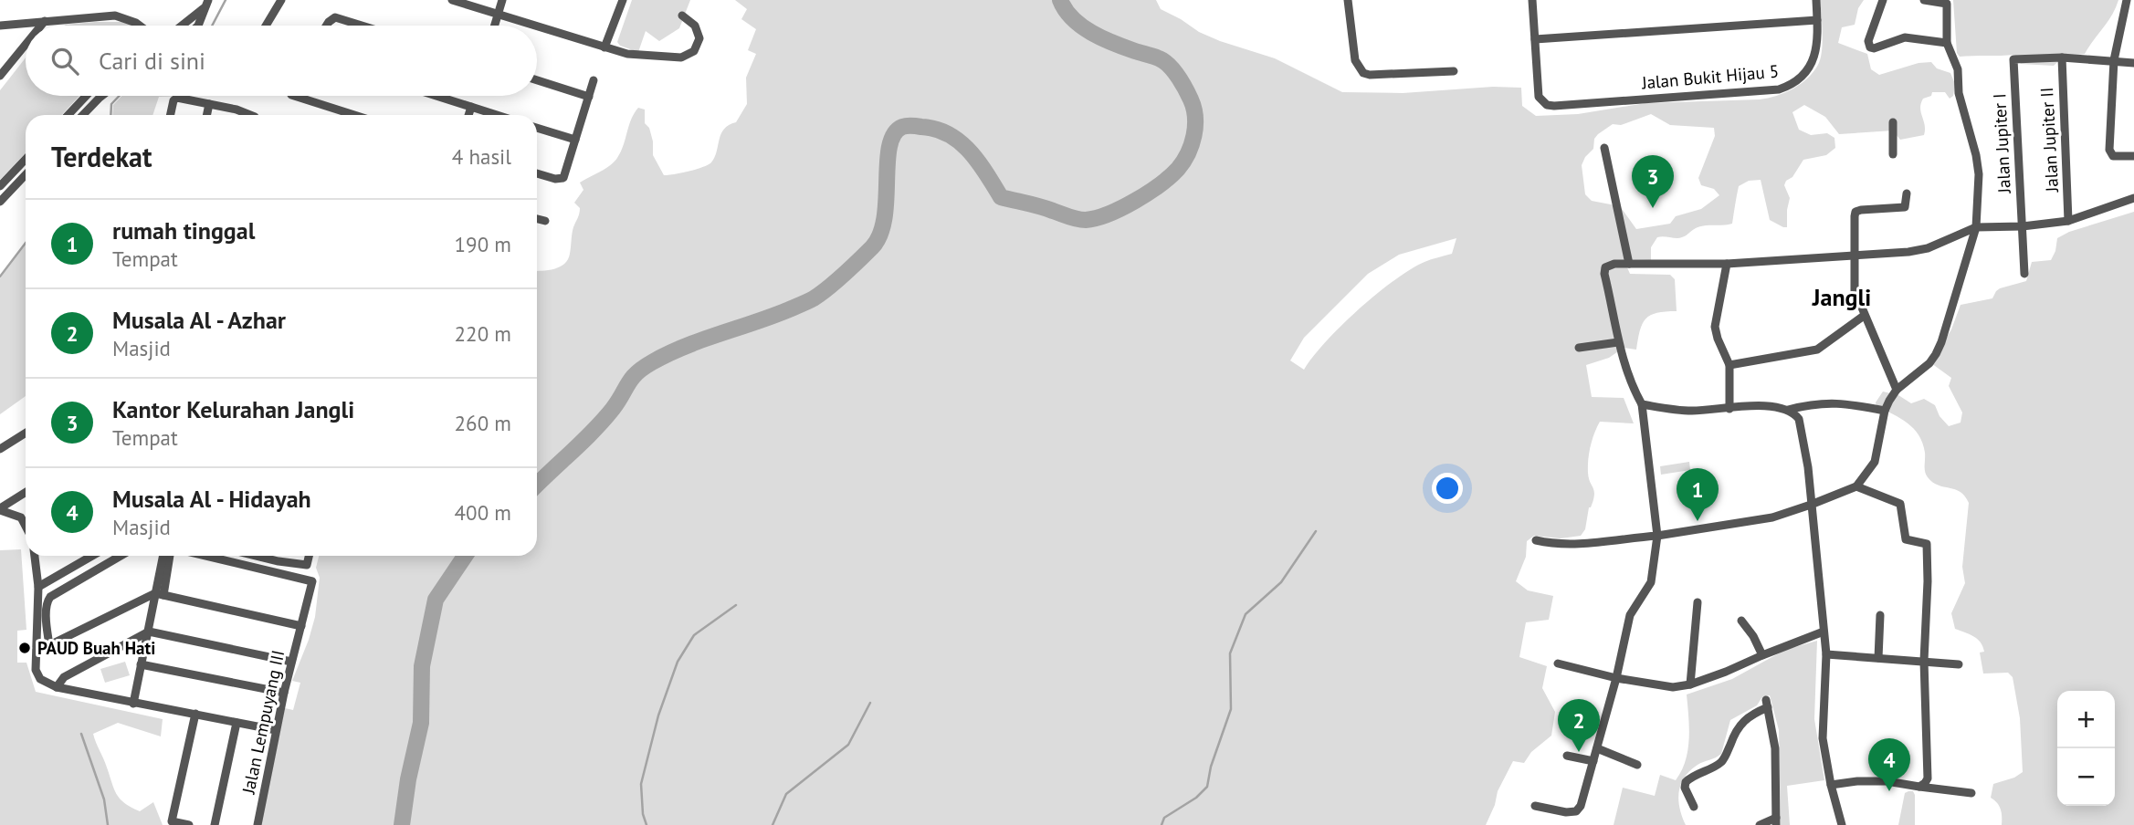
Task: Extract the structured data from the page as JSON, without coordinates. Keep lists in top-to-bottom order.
{
  "streets": {
    "street": [
      "Jalan Bukit Hijau 5",
      "Jalan Jupiter II",
      "Jalan Jupiter I",
      "Jalan Lempuyang III"
    ]
  },
  "crossings": [
    ["Jalan Jupiter II", "Jalan Jupiter I"]
  ],
  "districts": ["Jangli"],
  "places": ["PAUD Buah Hati"],
  "page": {
    "search": "Cari di sini",
    "heading": ["Terdekat", "4 hasil"],
    "pins": [
      "3",
      "1",
      "2",
      "4"
    ],
    "list": [
      {
        "mark": "1",
        "name": "rumah tinggal",
        "note": "Tempat",
        "value": "190 m"
      },
      {
        "mark": "2",
        "name": "Musala Al - Azhar",
        "note": "Masjid",
        "value": "220 m"
      },
      {
        "mark": "3",
        "name": "Kantor Kelurahan Jangli",
        "note": "Tempat",
        "value": "260 m"
      },
      {
        "mark": "4",
        "name": "Musala Al - Hidayah",
        "note": "Masjid",
        "value": "400 m"
      }
    ],
    "map_buttons": ["+", "−"]
  }
}
